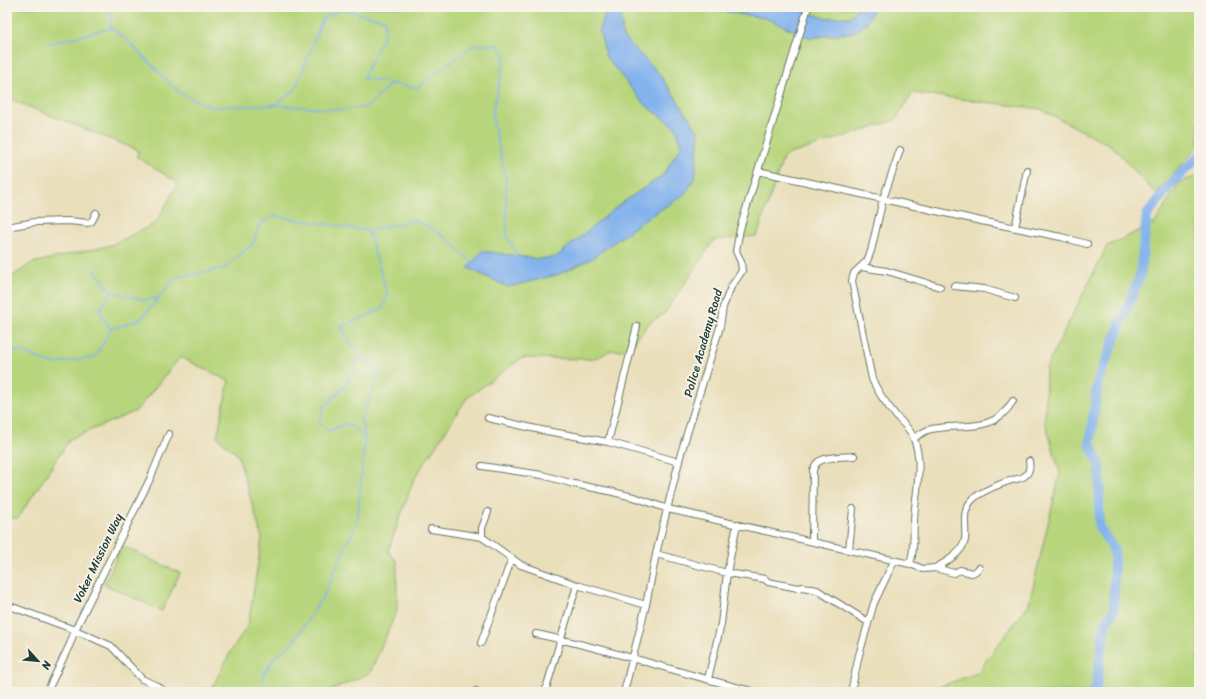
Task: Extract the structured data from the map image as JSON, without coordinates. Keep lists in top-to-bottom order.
{
  "streets": {
    "street": ["Police Academy Road", "Voker Mission Way"]
  },
  "north": "bottom right"
}
